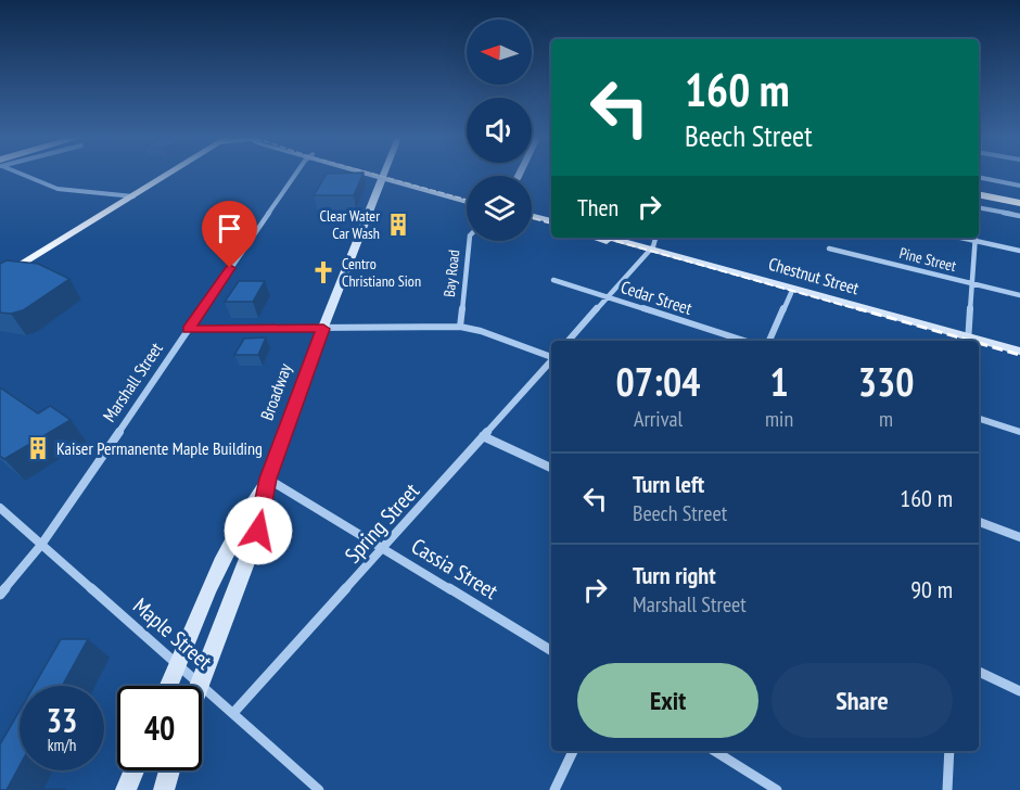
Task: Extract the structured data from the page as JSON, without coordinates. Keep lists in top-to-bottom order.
{
  "streets": {
    "street": [
      "Pine Street",
      "Bay Road",
      "Chestnut Street",
      "Cedar Street",
      "Marshall Street",
      "Broadway",
      "Spring Street",
      "Cassia Street",
      "Maple Street"
    ]
  },
  "crossings": [
    ["Marshall Street", "Maple Street"],
    ["Broadway", "Cassia Street"],
    ["Broadway", "Maple Street"],
    ["Spring Street", "Cassia Street"],
    ["Spring Street", "Maple Street"]
  ],
  "places": {
    "building": ["Clear Water Car Wash", "Kaiser Permanente Maple Building"],
    "church": ["Centro Christiano Sion"]
  },
  "north": "left",
  "page": {
    "turn": ["160 m", "Beech Street"],
    "then": "Then",
    "eta": [
      "07:04",
      "Arrival",
      "1",
      "min",
      "330",
      "m"
    ],
    "list": [
      {
        "name": "Turn left",
        "note": "Beech Street",
        "value": "160 m"
      },
      {
        "name": "Turn right",
        "note": "Marshall Street",
        "value": "90 m"
      }
    ],
    "buttons": ["Exit", "Share"],
    "speed": "33 km/h",
    "limit": "40"
  }
}
